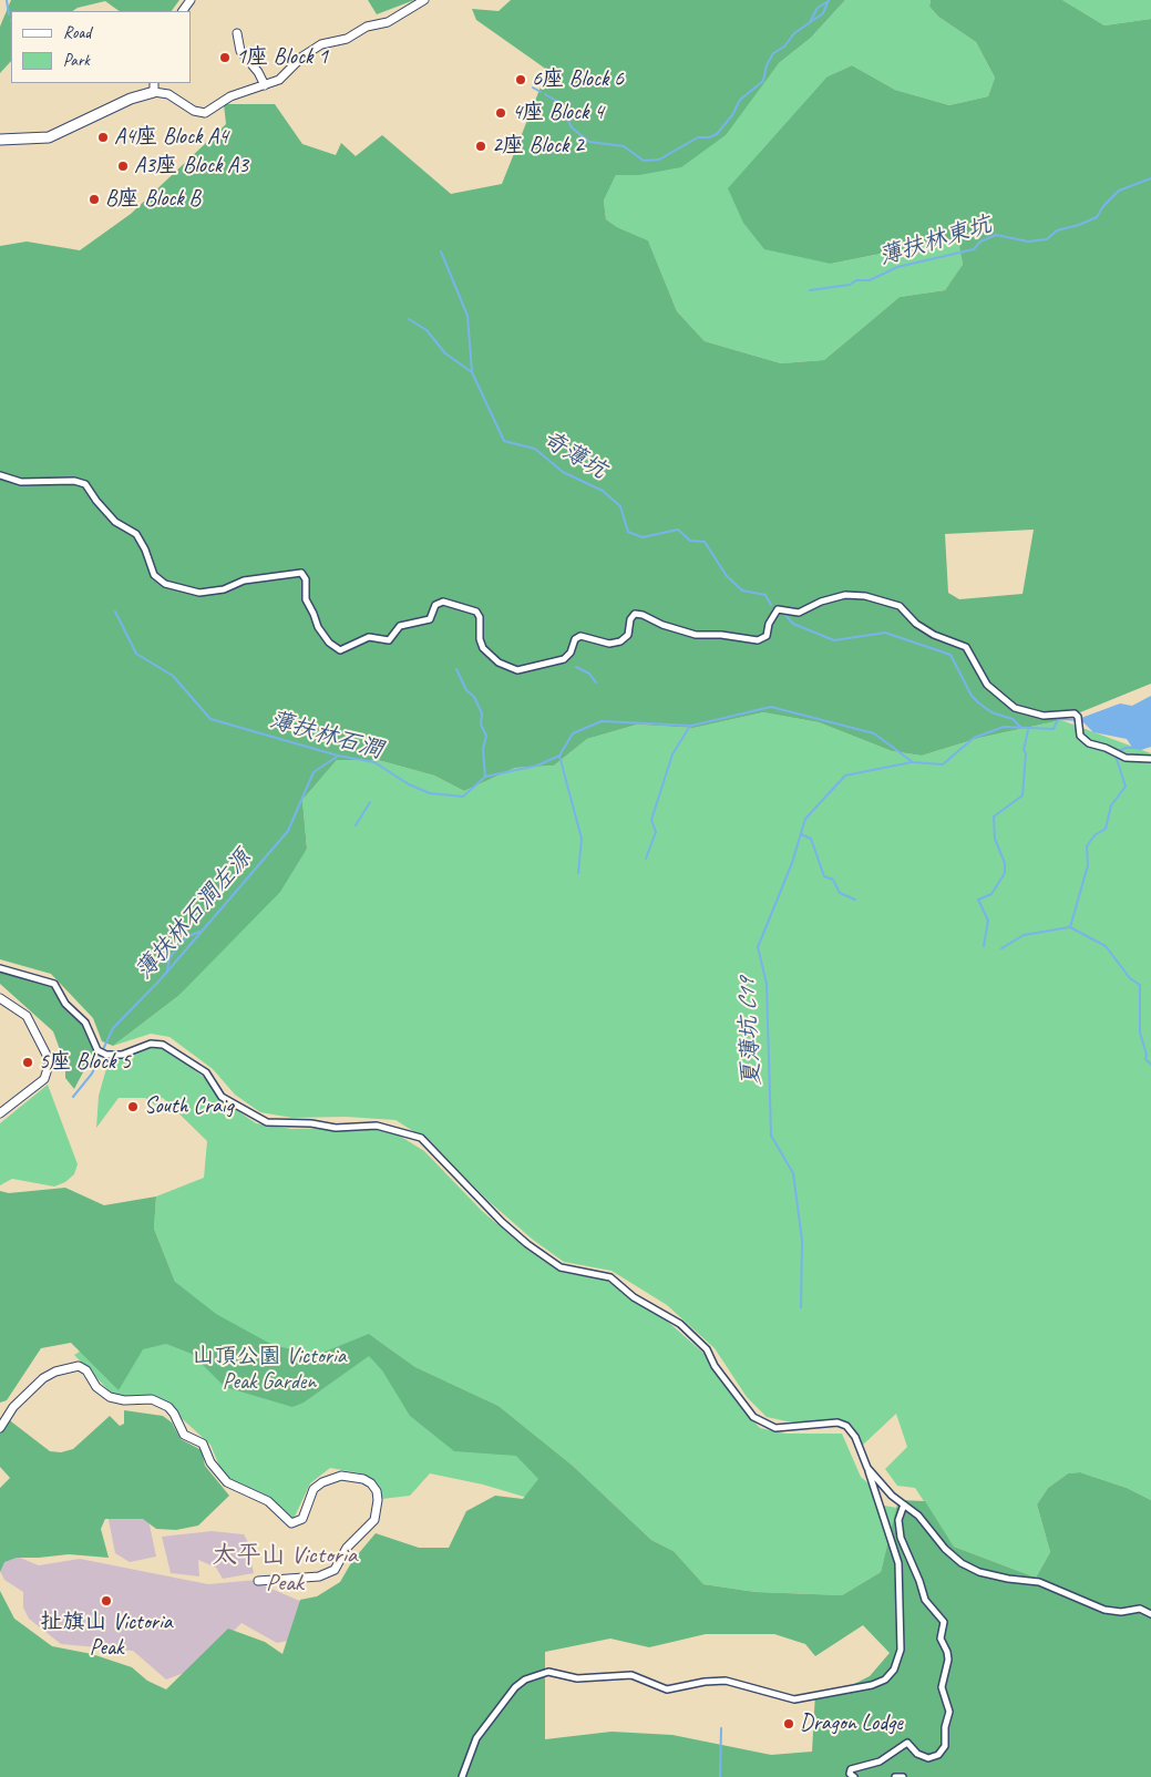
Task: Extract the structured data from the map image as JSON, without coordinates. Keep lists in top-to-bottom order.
{
  "districts": ["太平山 Victoria Peak"],
  "water": [
    "薄扶林東坑",
    "奇薄坑",
    "薄扶林石澗",
    "薄扶林石澗左源",
    "夏薄坑 C19"
  ],
  "parks": ["山頂公園 Victoria Peak Garden"],
  "places": [
    "1座 Block 1",
    "6座 Block 6",
    "4座 Block 4",
    "A4座 Block A4",
    "2座 Block 2",
    "A3座 Block A3",
    "B座 Block B",
    "5座 Block 5",
    "South Craig",
    "扯旗山 Victoria Peak",
    "Dragon Lodge"
  ],
  "legend": ["Road", "Park"]
}
